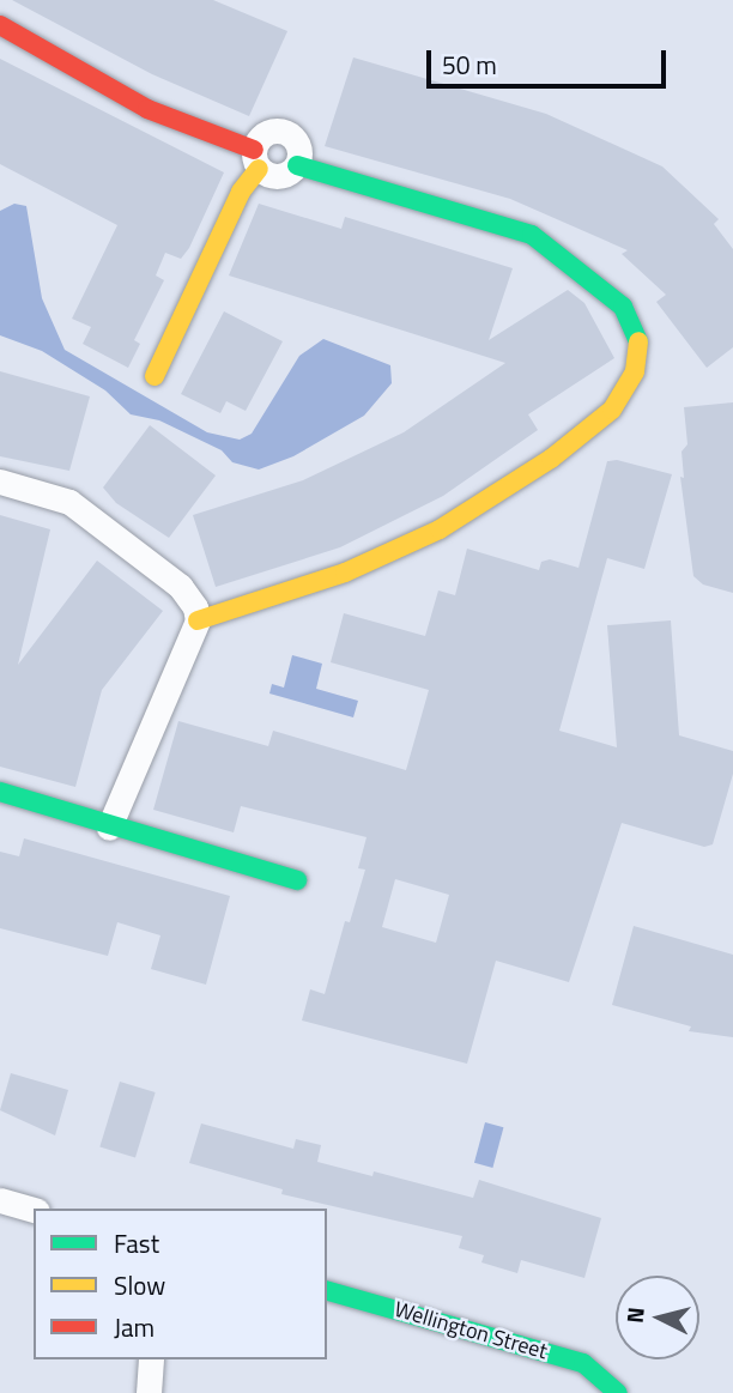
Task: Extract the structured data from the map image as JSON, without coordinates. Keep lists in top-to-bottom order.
{
  "streets": {
    "street": ["Wellington Street"]
  },
  "legend": ["Fast", "Slow", "Jam"],
  "scale_bar": "50 m",
  "north": "left"
}
